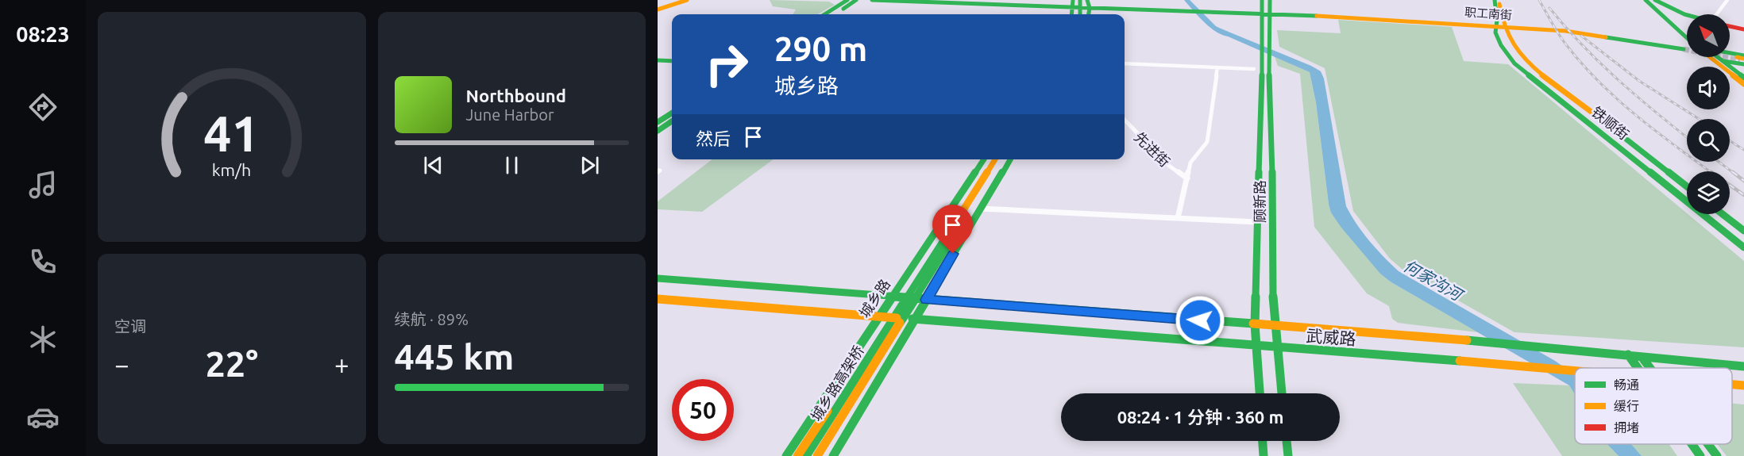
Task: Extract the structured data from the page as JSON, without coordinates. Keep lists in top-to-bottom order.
{
  "streets": {
    "main road": [
      "职工南街",
      "铁顺街",
      "顾新路",
      "城乡路",
      "武威路",
      "城乡路高架桥"
    ],
    "street": ["先进街"]
  },
  "crossings": [
    ["职工南街", "铁顺街"],
    ["职工南街", "顾新路"],
    ["顾新路", "武威路"],
    ["城乡路", "武威路"]
  ],
  "water": ["何家沟河"],
  "legend": ["畅通", "缓行", "拥堵"],
  "north": "top left",
  "page": {
    "tabs": "08:23",
    "turn": ["290 m", "城乡路"],
    "song": ["Northbound", "June Harbor"],
    "then": "然后",
    "tile": [
      "空调",
      ["续航 · 89%", "445 km"]
    ],
    "heat": ["−", "22°", "+"],
    "limit": "50",
    "trip": "08:24 · 1 分钟 · 360 m",
    "gauge": ["41", "km/h"]
  }
}
